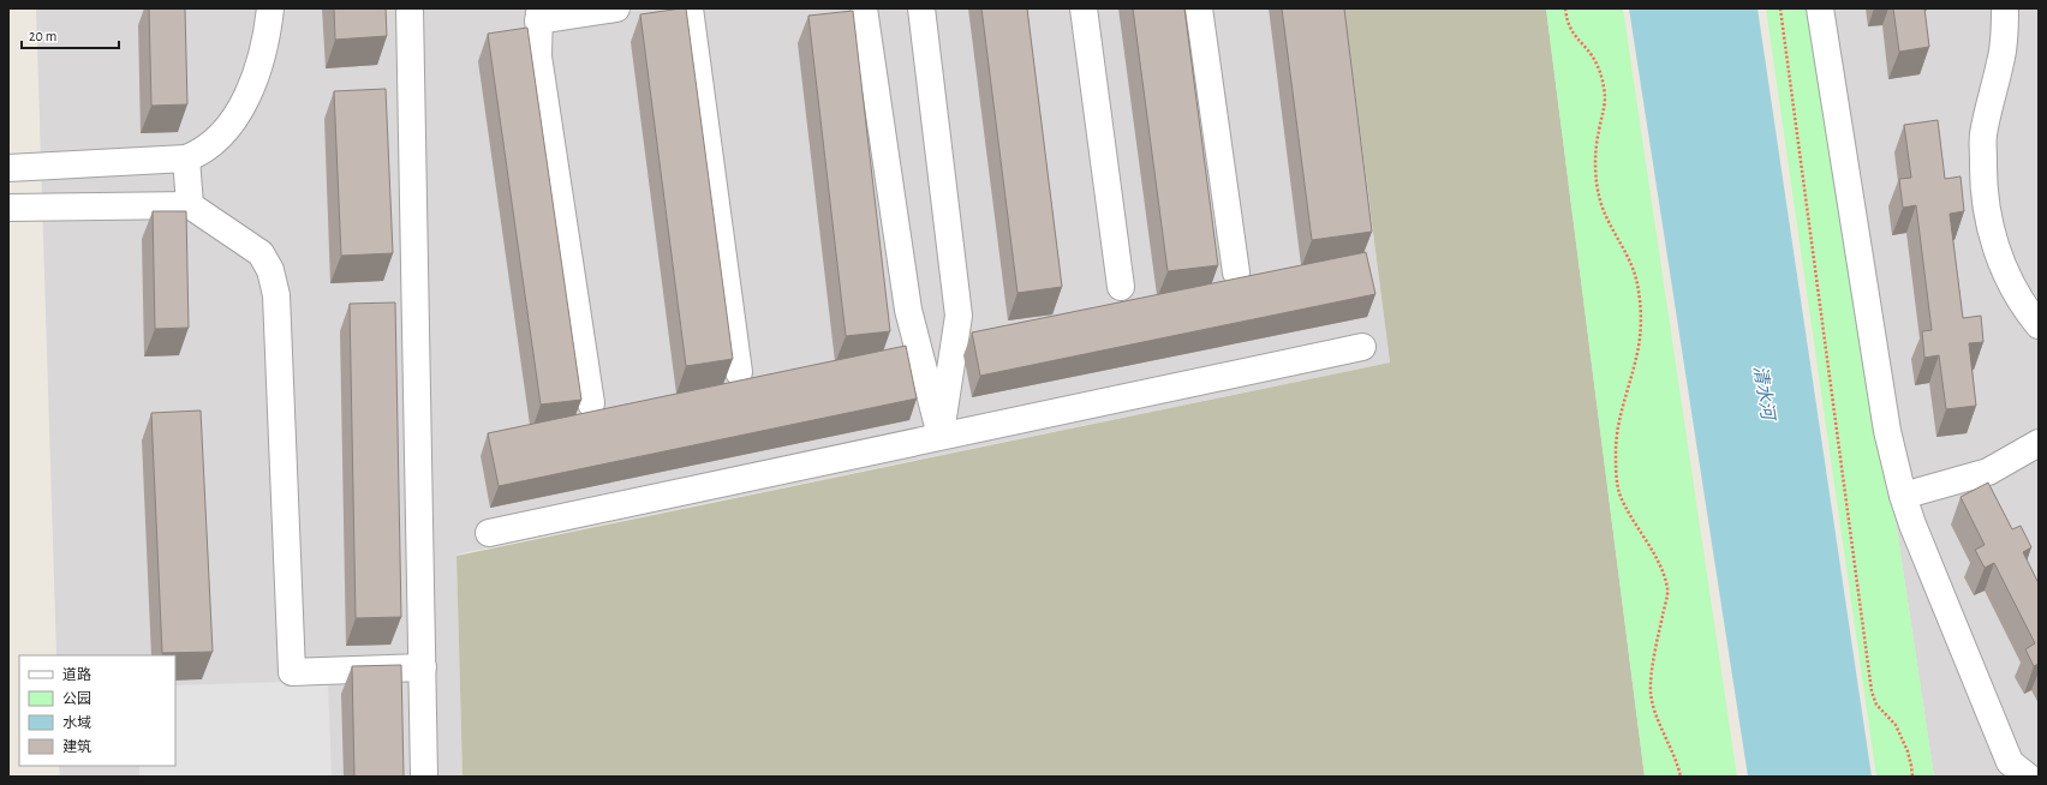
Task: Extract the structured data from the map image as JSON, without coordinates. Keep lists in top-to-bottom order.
{
  "water": ["清水河"],
  "legend": [
    "道路",
    "公园",
    "水域",
    "建筑"
  ],
  "scale_bar": "20 m"
}
